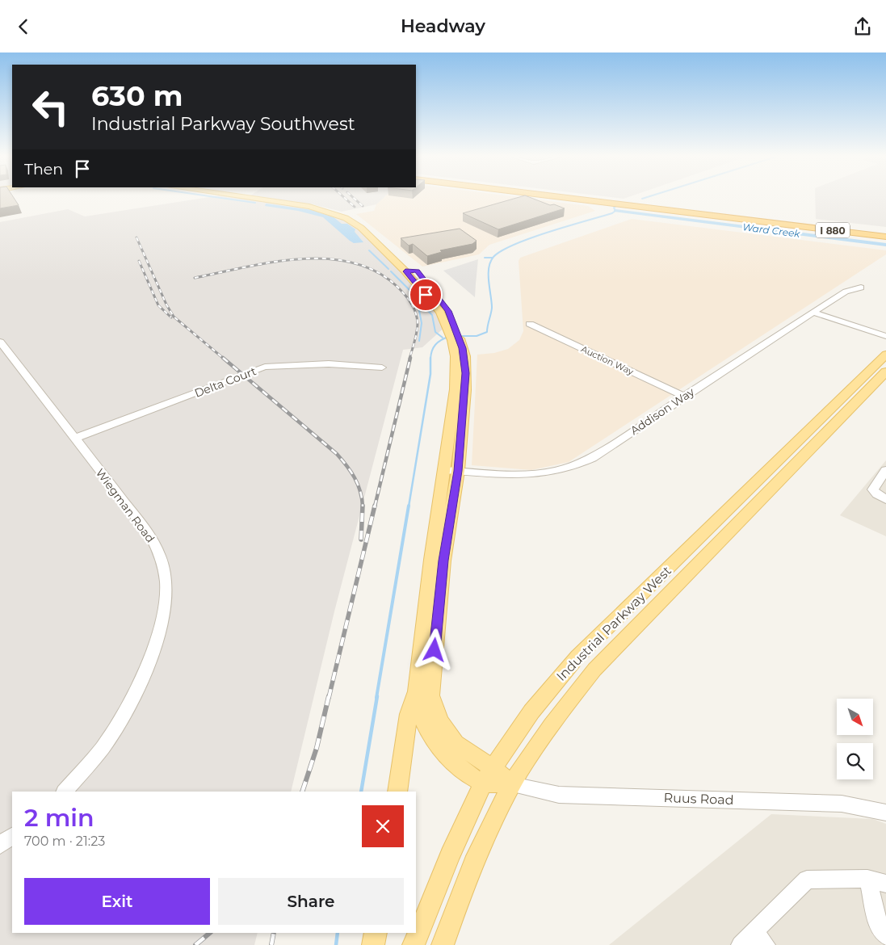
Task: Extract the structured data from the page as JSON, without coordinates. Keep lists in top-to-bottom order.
{
  "streets": {
    "highway": ["I 880"],
    "main road": ["Industrial Parkway West"],
    "street": [
      "Auction Way",
      "Delta Court",
      "Addison Way",
      "Wiegman Road",
      "Ruus Road"
    ]
  },
  "crossings": [
    ["Auction Way", "Addison Way"],
    ["Delta Court", "Wiegman Road"],
    ["Industrial Parkway West", "Ruus Road"]
  ],
  "water": ["Ward Creek"],
  "north": "bottom right",
  "page": {
    "header": "Headway",
    "turn": ["630 m", "Industrial Parkway Southwest"],
    "then": "Then",
    "heading": ["2 min", "700 m · 21:23"],
    "buttons": ["Exit", "Share"]
  }
}
